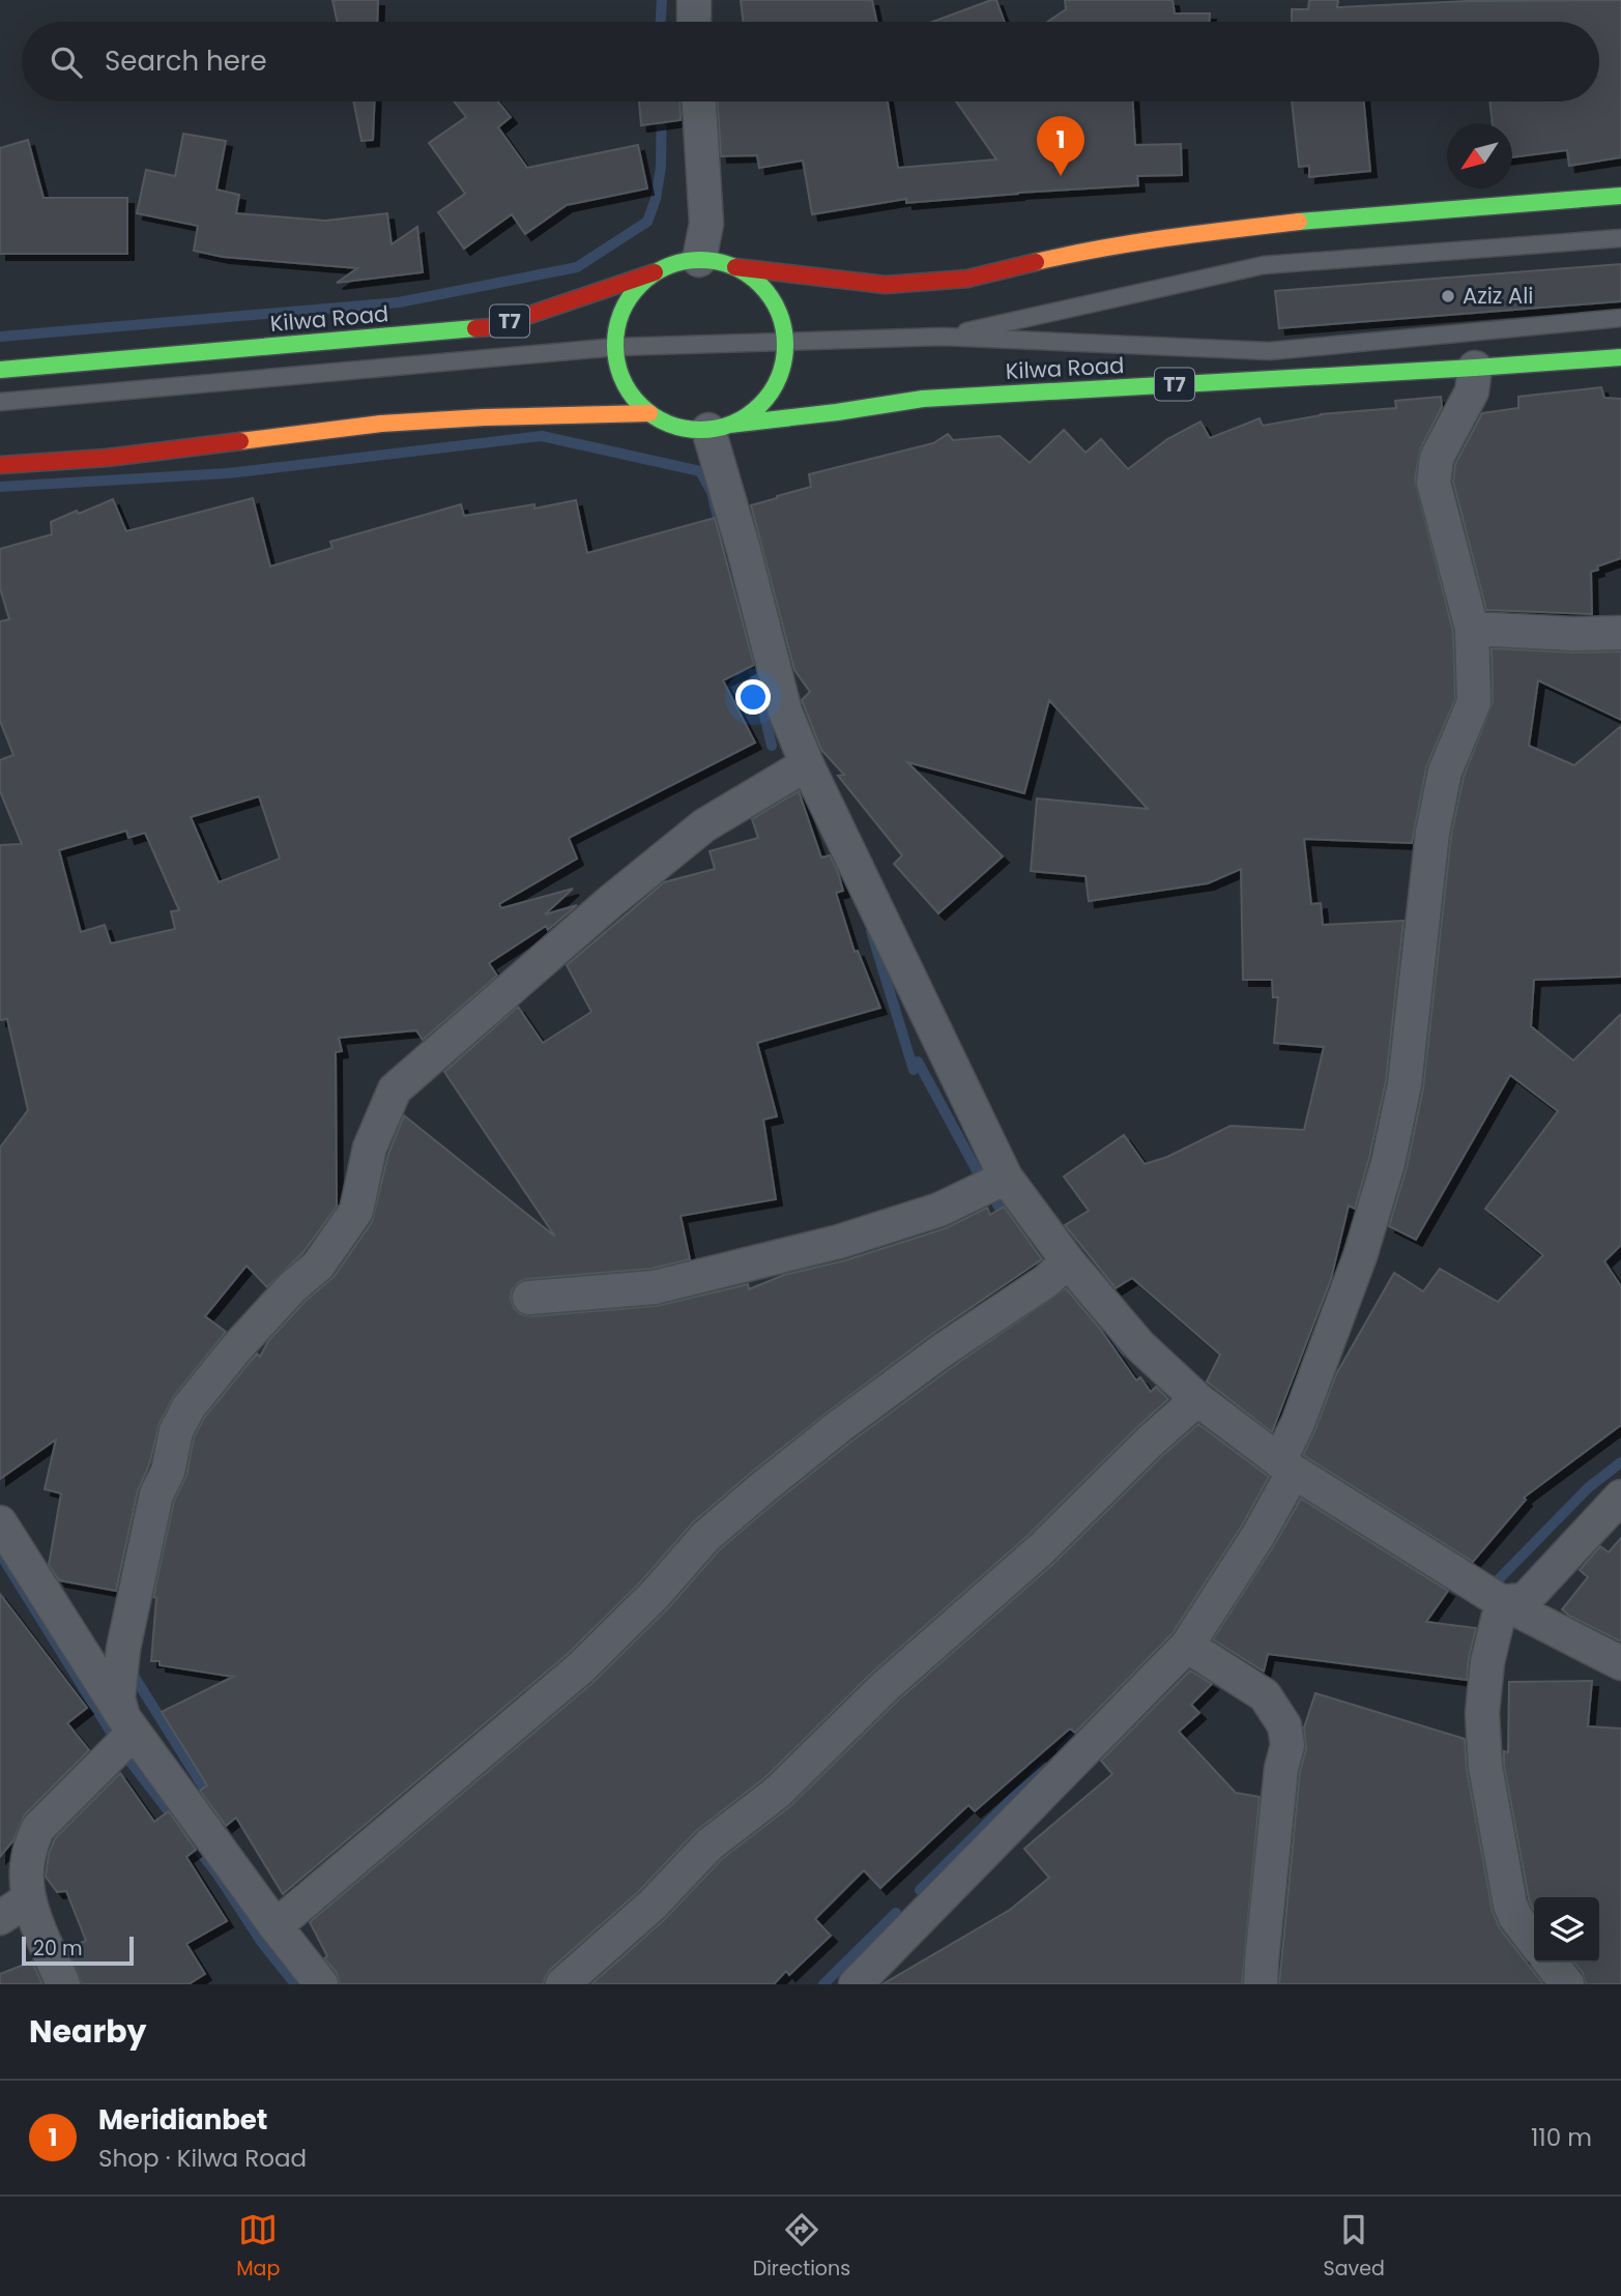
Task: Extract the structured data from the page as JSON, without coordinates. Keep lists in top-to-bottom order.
{
  "streets": {
    "highway": ["Kilwa Road", "T7"]
  },
  "crossings": [
    ["Kilwa Road", "T7"]
  ],
  "places": ["Aziz Ali"],
  "scale_bar": "20 m",
  "north": "bottom left",
  "page": {
    "search": "Search here",
    "pins": "1",
    "scale": "20 m",
    "heading": "Nearby",
    "list": [
      {
        "mark": "1",
        "name": "Meridianbet",
        "note": "Shop · Kilwa Road",
        "value": "110 m"
      }
    ],
    "nav": ["Map", "Directions", "Saved"]
  }
}
